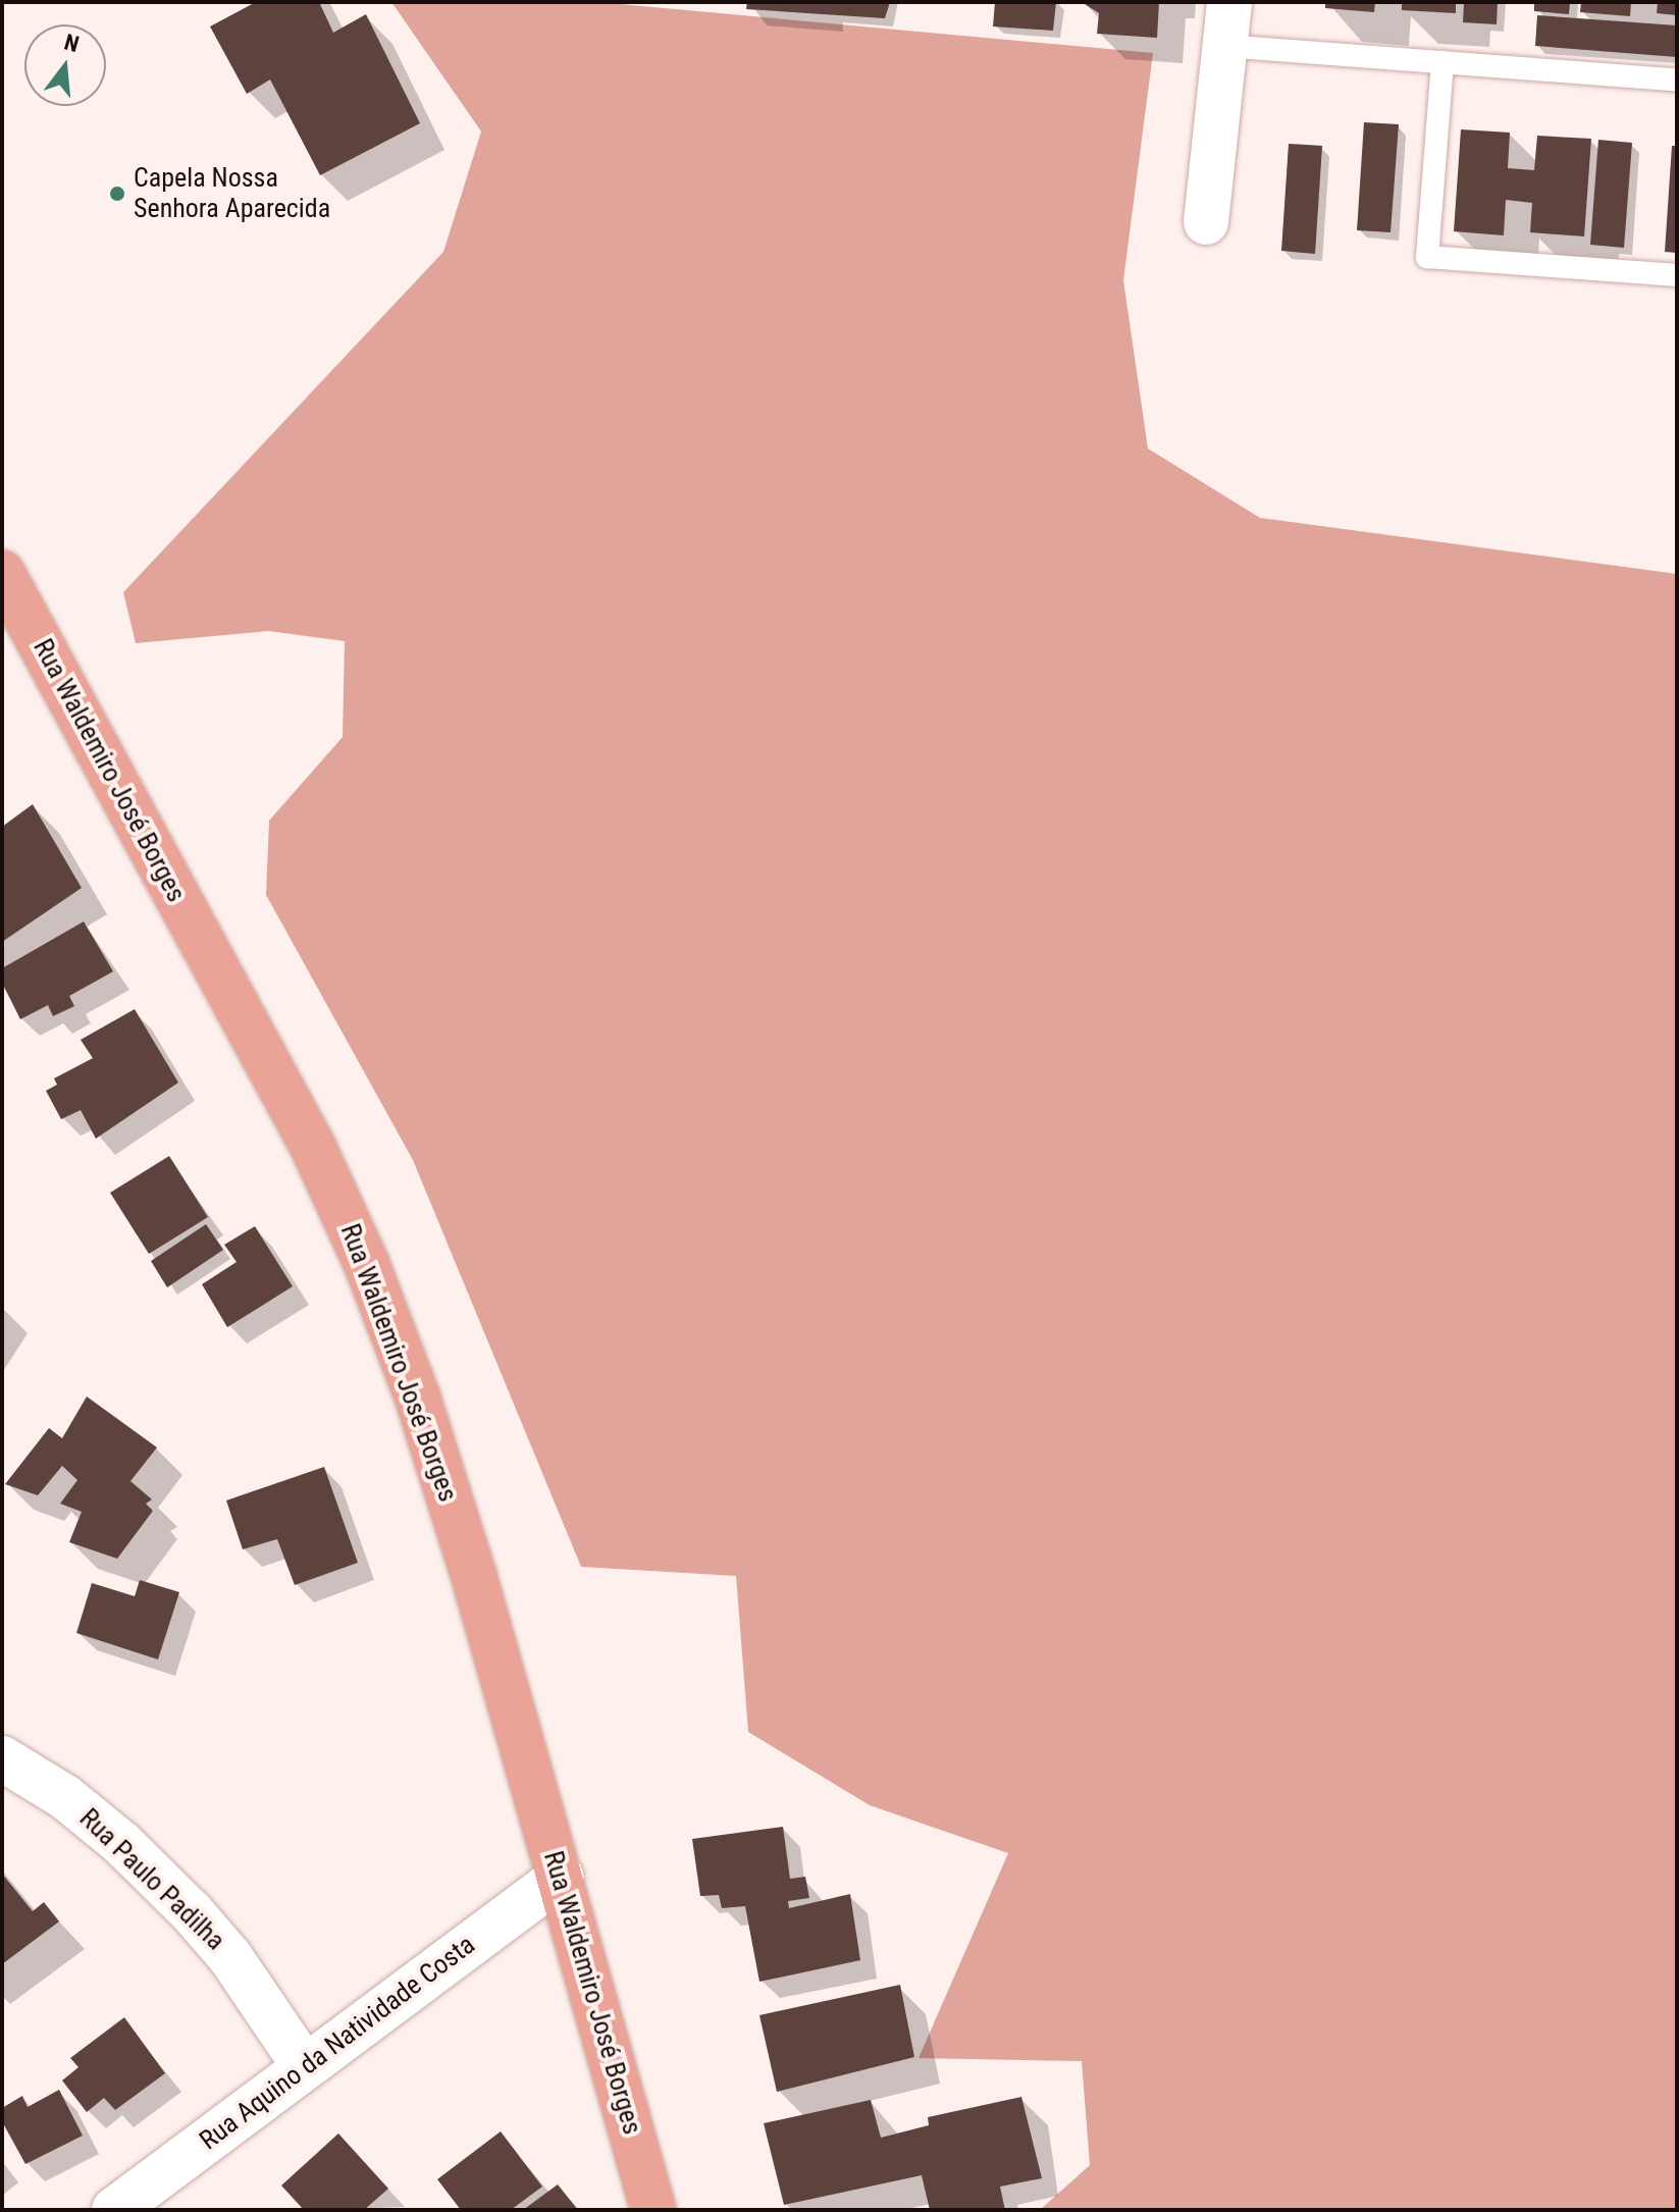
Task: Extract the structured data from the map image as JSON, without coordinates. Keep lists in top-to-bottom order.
{
  "streets": {
    "main road": ["Rua Waldemiro José Borges"],
    "street": ["Rua Paulo Padilha", "Rua Aquino da Natividade Costa"]
  },
  "crossings": [
    ["Rua Waldemiro José Borges", "Rua Aquino da Natividade Costa"],
    ["Rua Paulo Padilha", "Rua Aquino da Natividade Costa"]
  ],
  "places": ["Capela Nossa Senhora Aparecida"],
  "north": "top"
}
